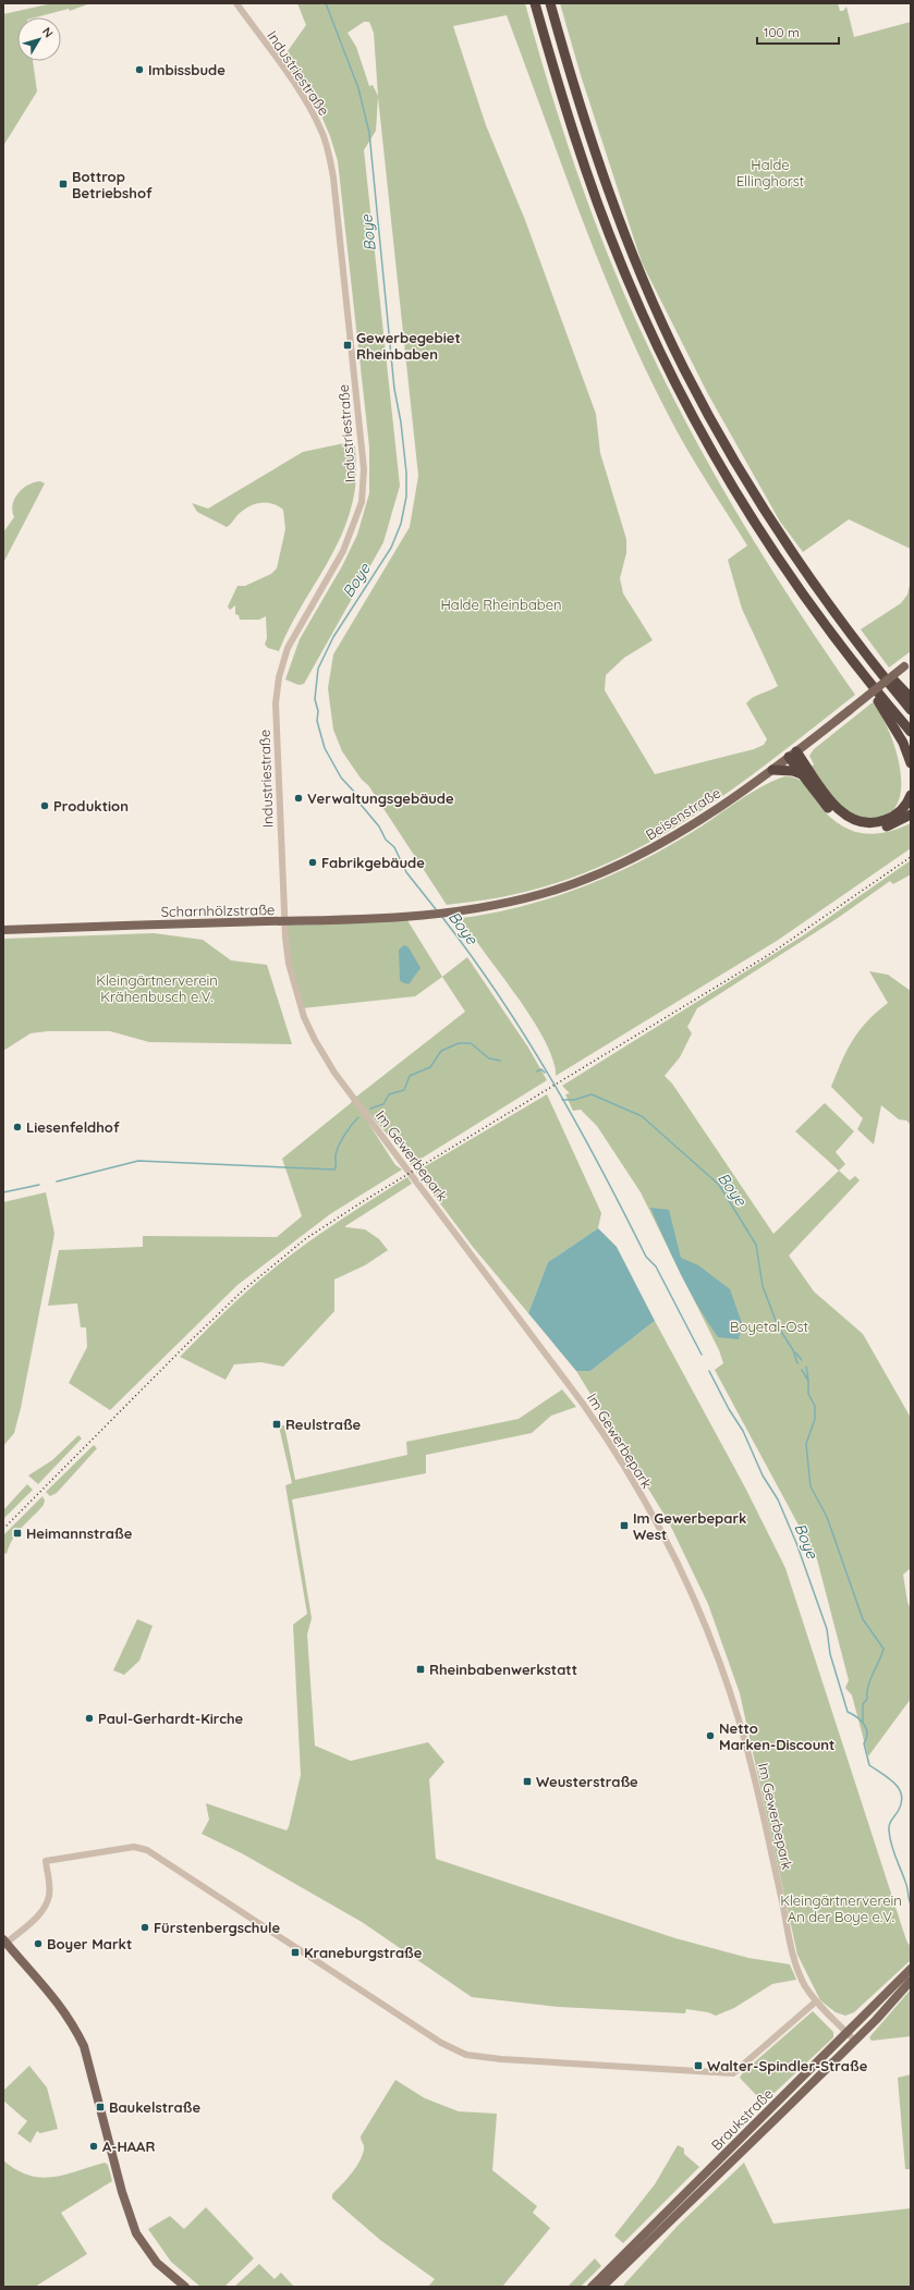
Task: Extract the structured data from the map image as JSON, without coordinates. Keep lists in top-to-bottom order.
{
  "streets": {
    "main road": ["Beisenstraße", "Scharnhölzstraße", "Braukstraße"],
    "street": ["Industriestraße", "Im Gewerbepark"]
  },
  "crossings": [
    ["Industriestraße", "Scharnhölzstraße"],
    ["Industriestraße", "Im Gewerbepark"],
    ["Beisenstraße", "Scharnhölzstraße"],
    ["Scharnhölzstraße", "Im Gewerbepark"],
    ["Im Gewerbepark", "Braukstraße"]
  ],
  "water": ["Boye"],
  "parks": [
    "Halde Ellinghorst",
    "Halde Rheinbaben",
    "Kleingärtnerverein Krähenbusch e.V.",
    "Boyetal-Ost",
    "Kleingärtnerverein An der Boye e.V."
  ],
  "places": {
    "other": [
      "Imbissbude",
      "Verwaltungsgebäude",
      "Produktion",
      "Fabrikgebäude",
      "Liesenfeldhof",
      "Paul-Gerhardt-Kirche",
      "Netto Marken-Discount",
      "Fürstenbergschule",
      "Boyer Markt",
      "A-HAAR"
    ],
    "transit": [
      "Bottrop Betriebshof",
      "Gewerbegebiet Rheinbaben",
      "Reulstraße",
      "Im Gewerbepark West",
      "Heimannstraße",
      "Rheinbabenwerkstatt",
      "Weusterstraße",
      "Kraneburgstraße",
      "Walter-Spindler-Straße",
      "Baukelstraße"
    ]
  },
  "scale_bar": "100 m",
  "north": "top right"
}
